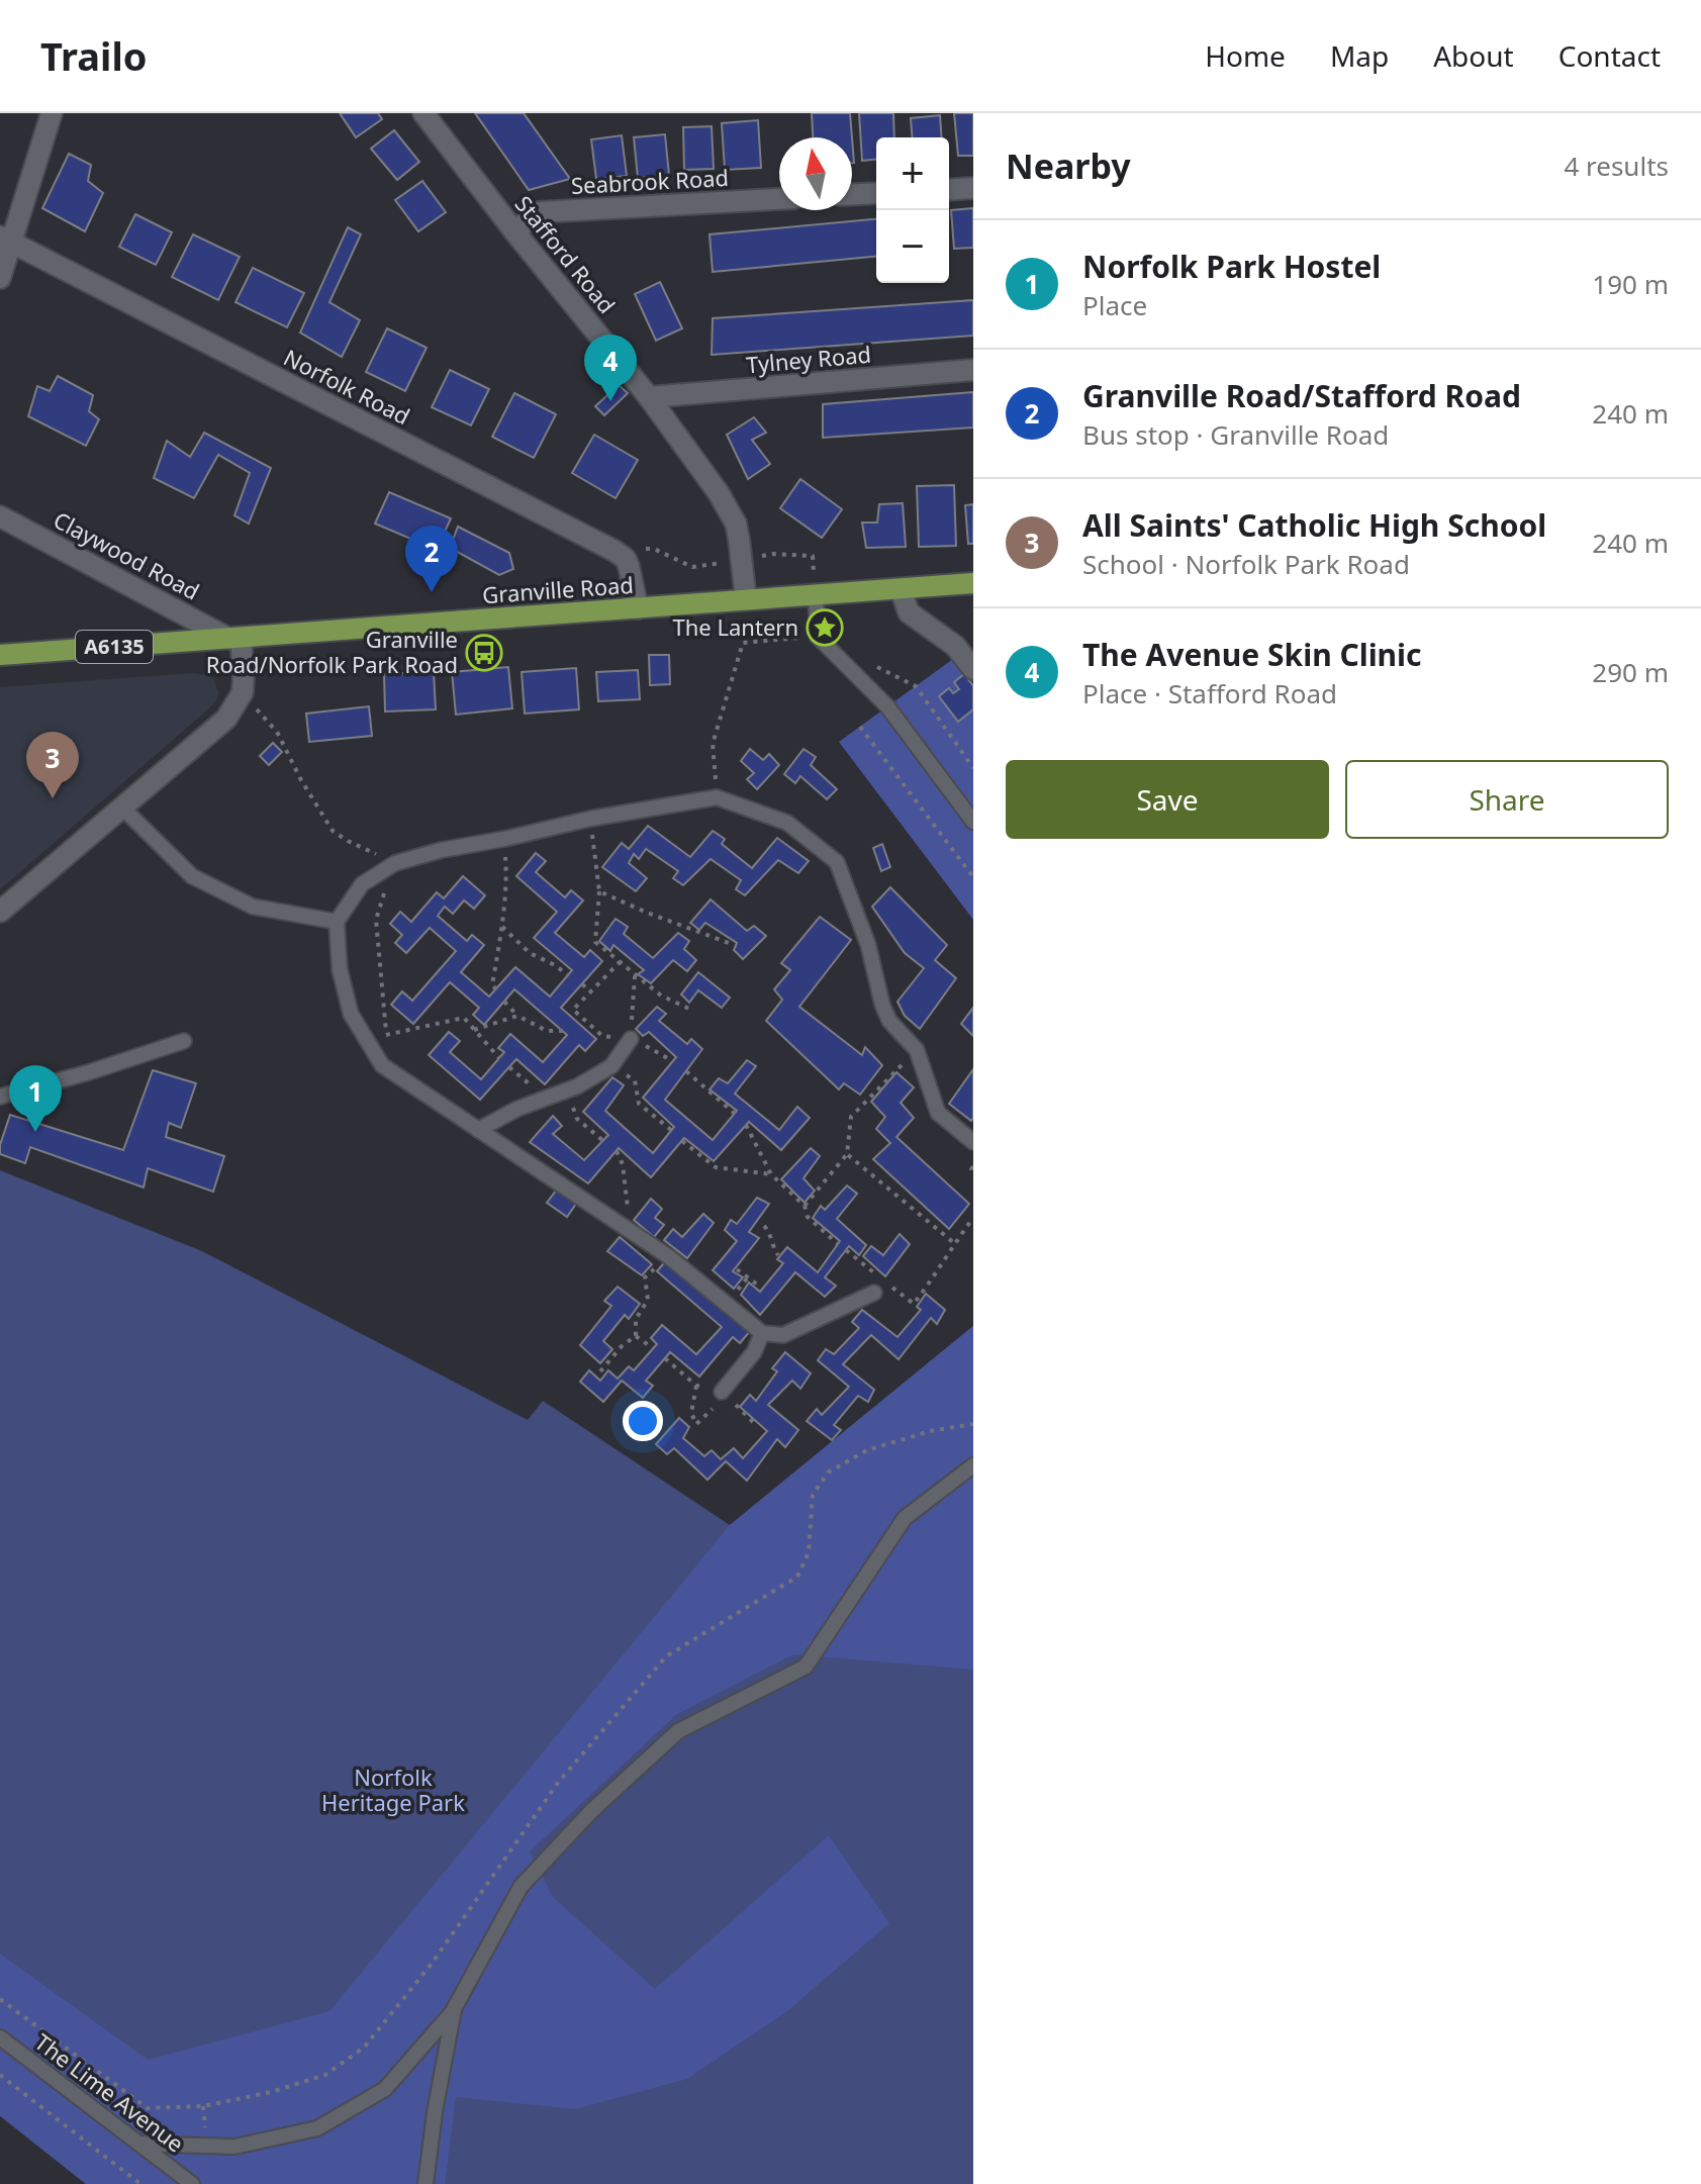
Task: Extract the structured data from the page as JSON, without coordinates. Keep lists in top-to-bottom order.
{
  "streets": {
    "main road": ["Granville Road", "A6135"],
    "street": [
      "Seabrook Road",
      "Stafford Road",
      "Tylney Road",
      "Norfolk Road",
      "Claywood Road"
    ],
    "lane": ["The Lime Avenue"]
  },
  "crossings": [
    ["Seabrook Road", "Stafford Road"],
    ["Stafford Road", "Tylney Road"],
    ["Stafford Road", "Granville Road"],
    ["Claywood Road", "Granville Road"]
  ],
  "parks": ["Norfolk Heritage Park"],
  "places": {
    "place": ["The Lantern"],
    "bus stop": ["Granville Road/Norfolk Park Road"]
  },
  "north": "top",
  "page": {
    "header": "Trailo",
    "nav": [
      "Home",
      "Map",
      "About",
      "Contact"
    ],
    "heading": ["Nearby", "4 results"],
    "map_buttons": ["+", "−"],
    "list": [
      {
        "mark": "1",
        "name": "Norfolk Park Hostel",
        "note": "Place",
        "value": "190 m"
      },
      {
        "mark": "2",
        "name": "Granville Road/Stafford Road",
        "note": "Bus stop · Granville Road",
        "value": "240 m"
      },
      {
        "mark": "3",
        "name": "All Saints' Catholic High School",
        "note": "School · Norfolk Park Road",
        "value": "240 m"
      },
      {
        "mark": "4",
        "name": "The Avenue Skin Clinic",
        "note": "Place · Stafford Road",
        "value": "290 m"
      }
    ],
    "pins": [
      "4",
      "2",
      "3",
      "1"
    ],
    "buttons": ["Save", "Share"]
  }
}
